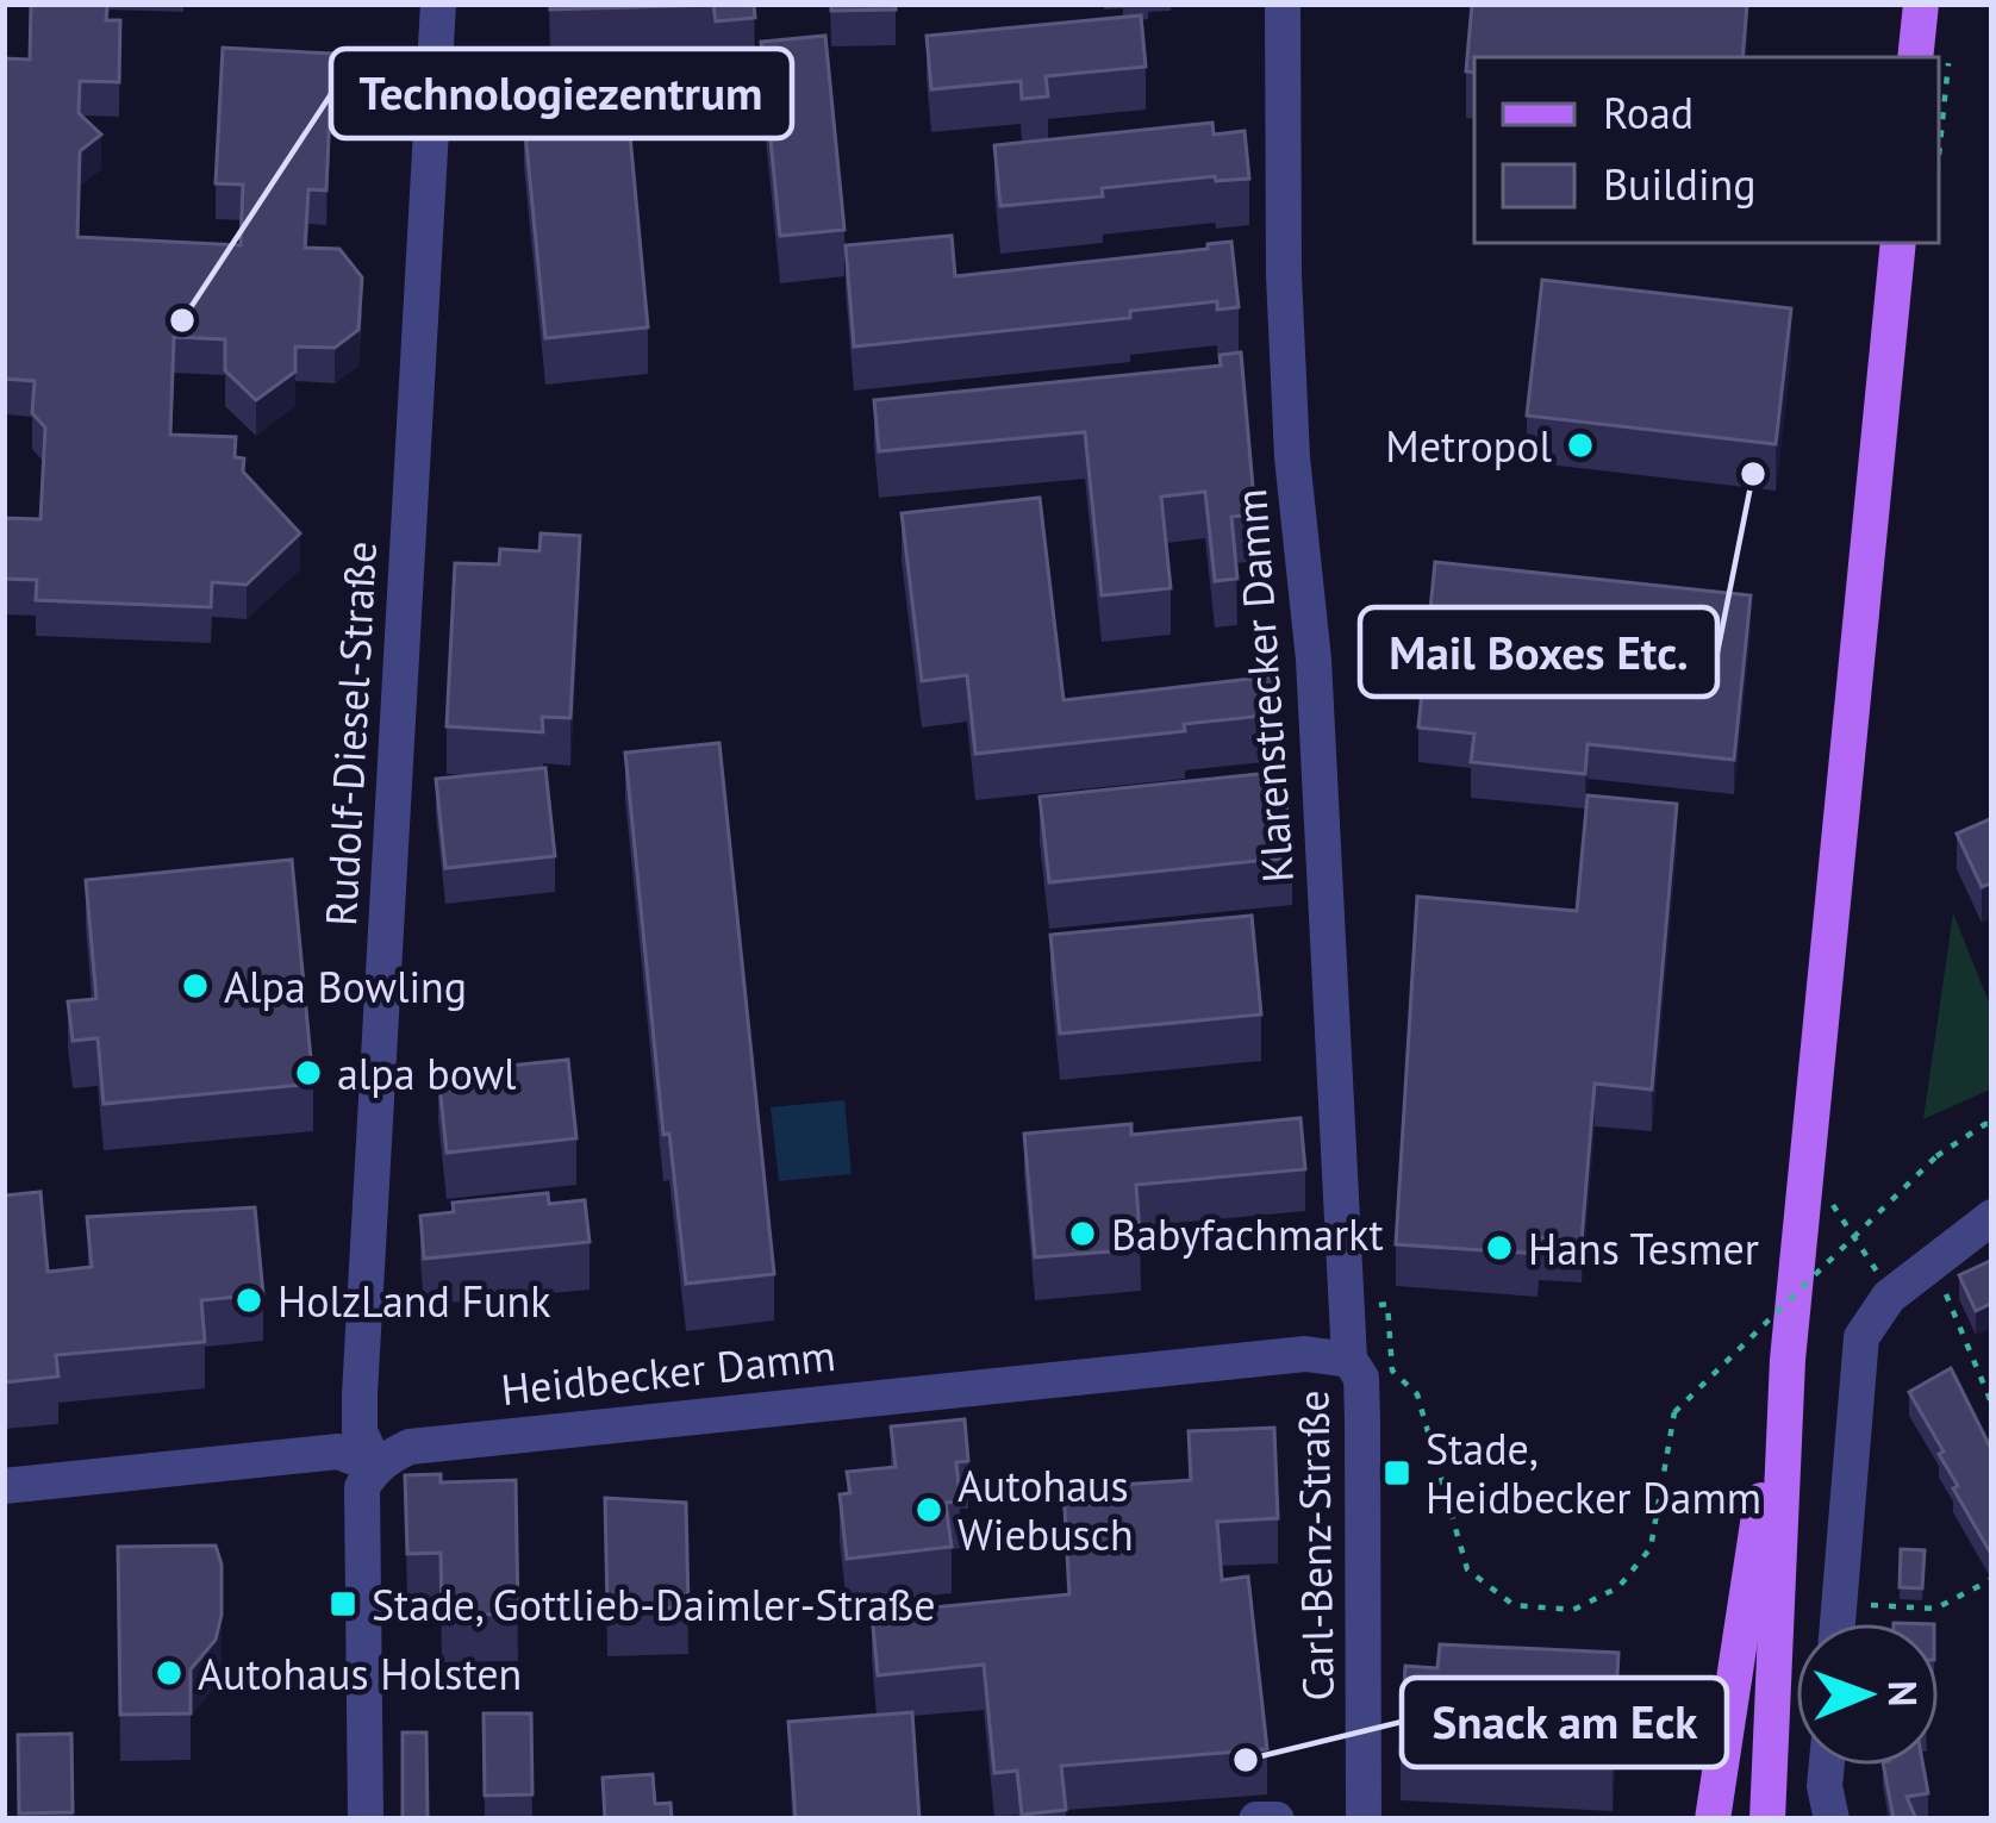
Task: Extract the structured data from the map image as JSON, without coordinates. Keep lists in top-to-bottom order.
{
  "streets": {
    "street": [
      "Klarenstrecker Damm",
      "Rudolf-Diesel-Straße",
      "Heidbecker Damm",
      "Carl-Benz-Straße"
    ]
  },
  "crossings": [
    ["Klarenstrecker Damm", "Heidbecker Damm"],
    ["Klarenstrecker Damm", "Carl-Benz-Straße"],
    ["Rudolf-Diesel-Straße", "Heidbecker Damm"],
    ["Heidbecker Damm", "Carl-Benz-Straße"]
  ],
  "places": {
    "other": [
      "Technologiezentrum",
      "Metropol",
      "Mail Boxes Etc.",
      "Alpa Bowling",
      "alpa bowl",
      "Babyfachmarkt",
      "Hans Tesmer",
      "HolzLand Funk",
      "Autohaus Wiebusch",
      "Autohaus Holsten",
      "Snack am Eck"
    ],
    "transit": ["Stade, Heidbecker Damm", "Stade, Gottlieb-Daimler-Straße"]
  },
  "legend": ["Road", "Building"],
  "north": "right"
}
